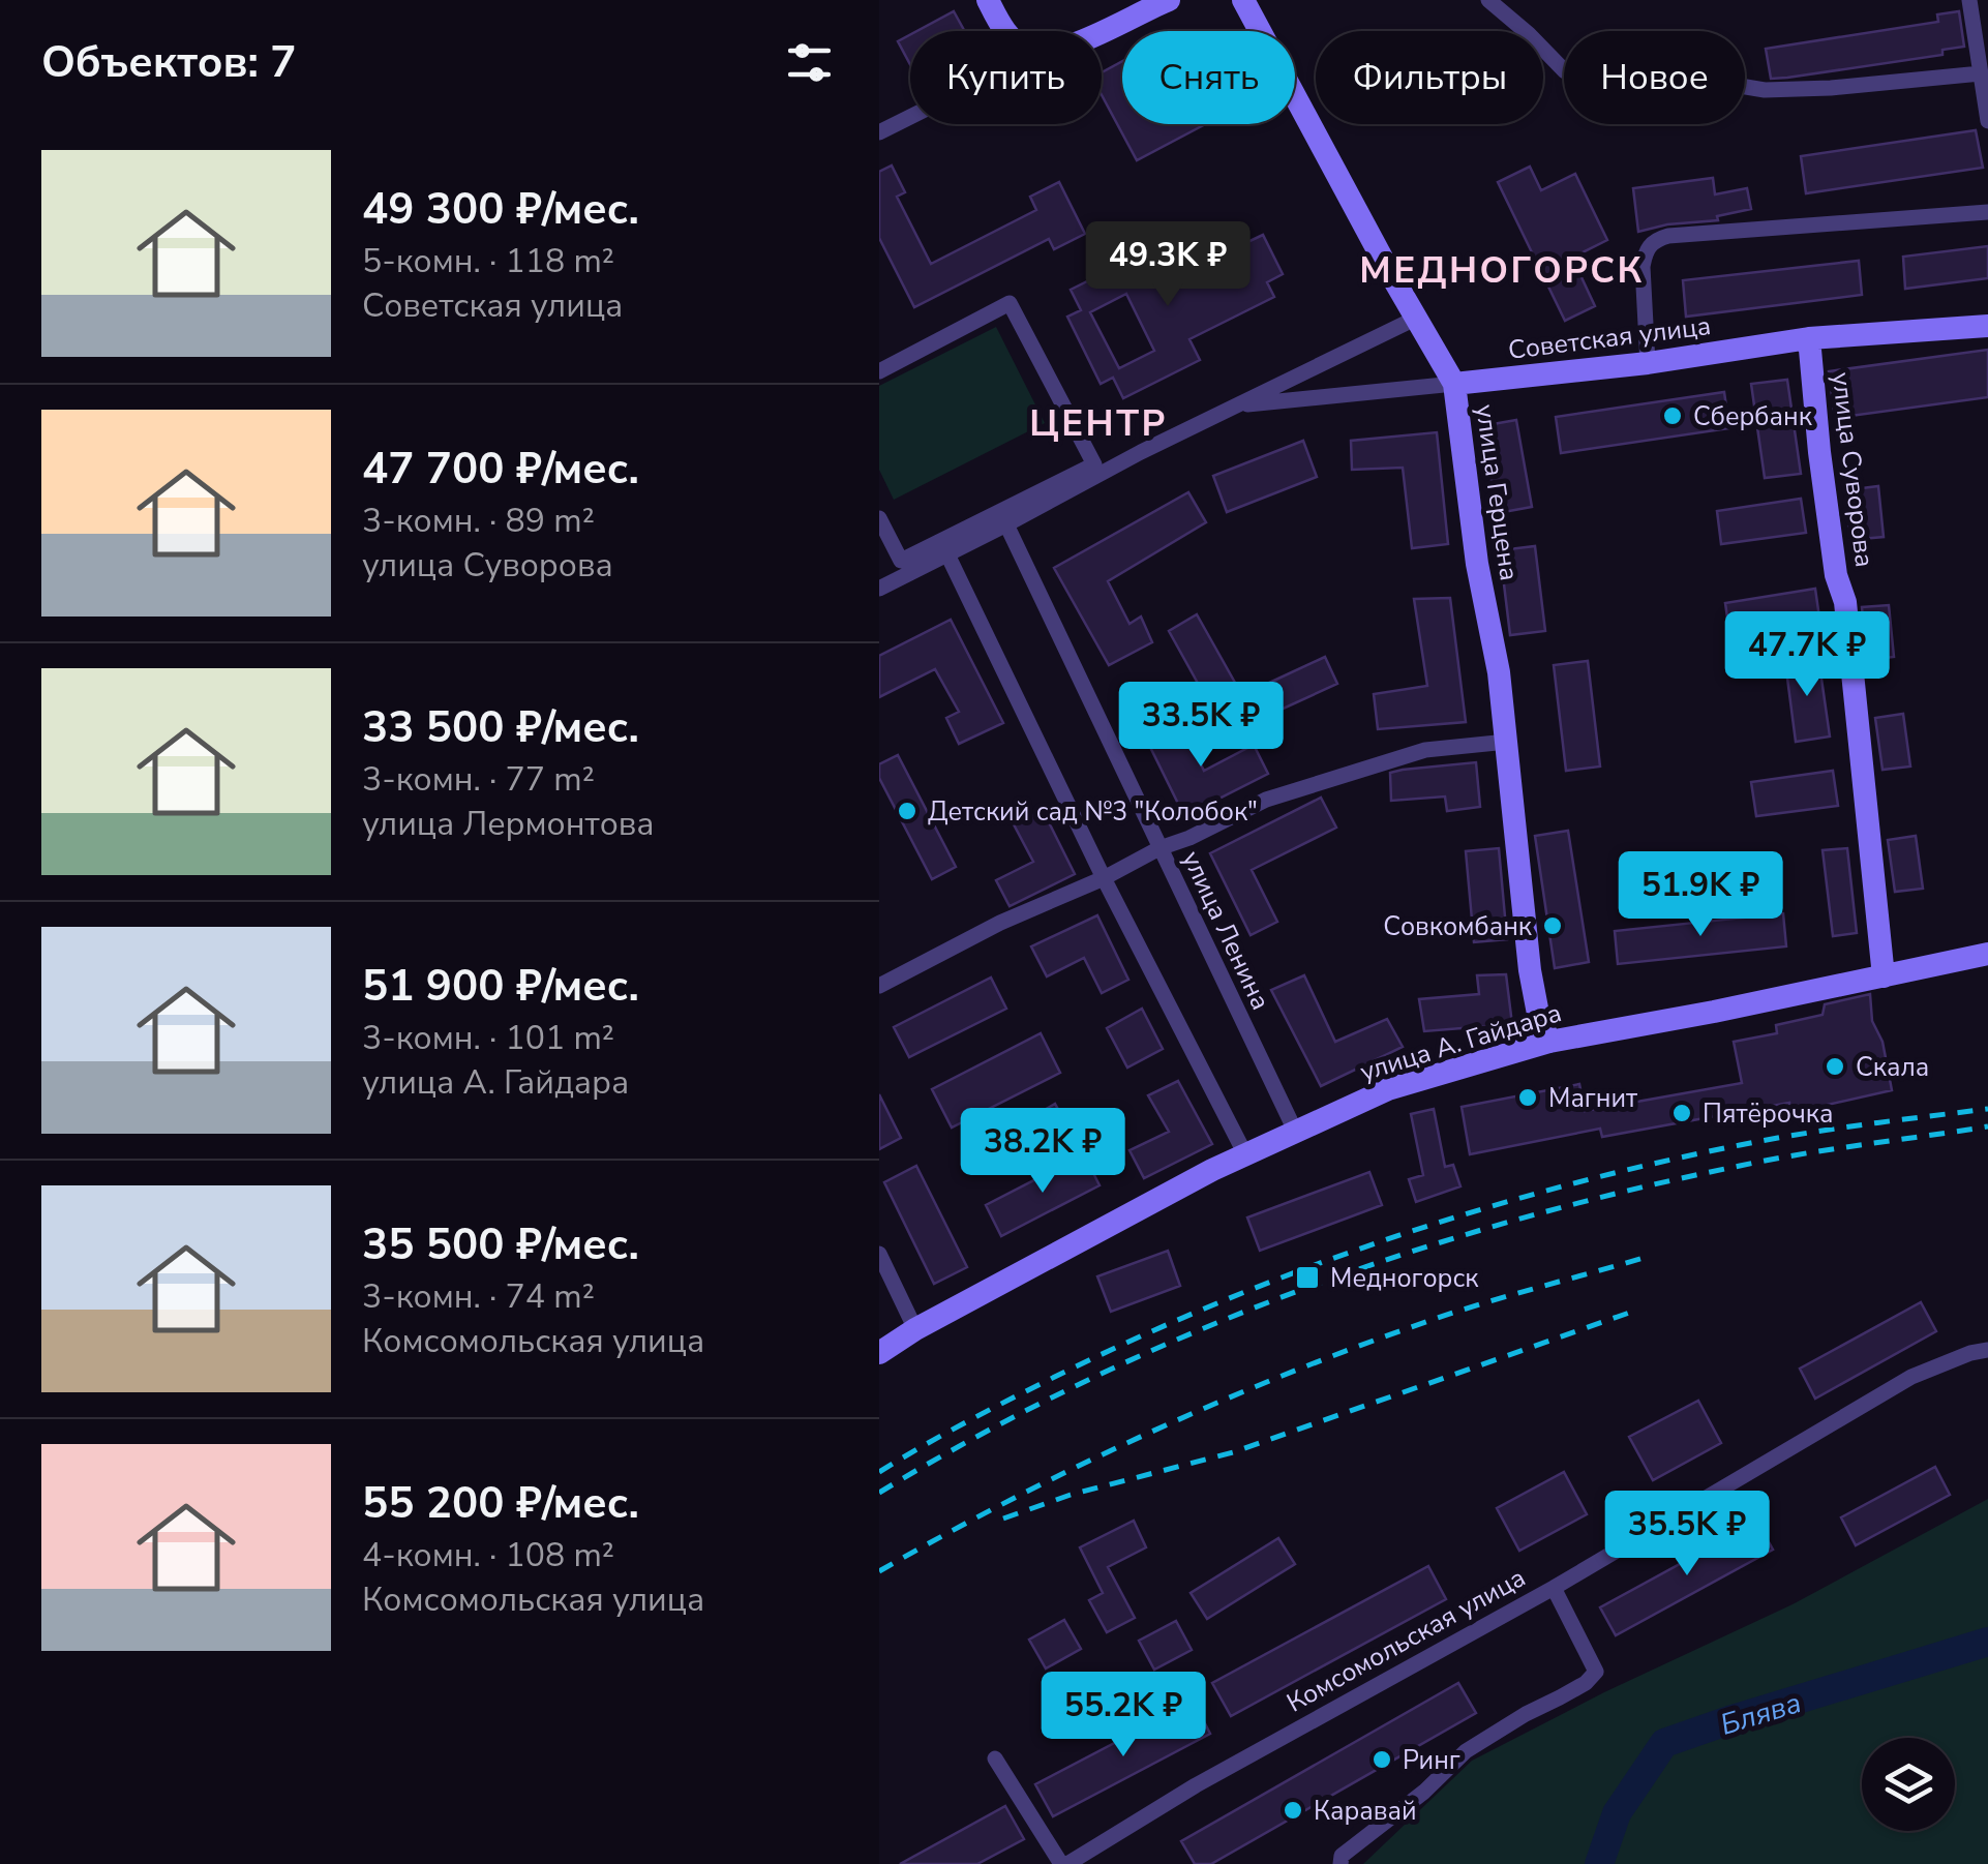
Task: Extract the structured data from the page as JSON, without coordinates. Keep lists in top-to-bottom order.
{
  "streets": {
    "street": [
      "Советская улица",
      "улица Суворова",
      "улица Герцена",
      "улица Ленина",
      "улица А. Гайдара",
      "Комсомольская улица"
    ]
  },
  "crossings": [
    ["Советская улица", "улица Суворова"],
    ["Советская улица", "улица Герцена"],
    ["Советская улица", "улица Ленина"],
    ["улица Суворова", "улица А. Гайдара"],
    ["улица Герцена", "улица А. Гайдара"],
    ["улица Ленина", "улица А. Гайдара"]
  ],
  "districts": ["МЕДНОГОРСК", "ЦЕНТР"],
  "water": ["Блява"],
  "places": {
    "other": [
      "Сбербанк",
      "Детский сад №3 \"Колобок\"",
      "Совкомбанк",
      "Скала",
      "Магнит",
      "Пятёрочка",
      "Ринг",
      "Каравай"
    ],
    "transit": ["Медногорск"]
  },
  "page": {
    "heading": "Объектов: 7",
    "chip": [
      "Купить",
      "Снять",
      "Фильтры",
      "Новое"
    ],
    "list": [
      {
        "name": "49 300 ₽/мес.",
        "note": "5-комн. · 118 m² · Советская улица"
      },
      {
        "name": "47 700 ₽/мес.",
        "note": "3-комн. · 89 m² · улица Суворова"
      },
      {
        "name": "33 500 ₽/мес.",
        "note": "3-комн. · 77 m² · улица Лермонтова"
      },
      {
        "name": "51 900 ₽/мес.",
        "note": "3-комн. · 101 m² · улица А. Гайдара"
      },
      {
        "name": "35 500 ₽/мес.",
        "note": "3-комн. · 74 m² · Комсомольская улица"
      },
      {
        "name": "55 200 ₽/мес.",
        "note": "4-комн. · 108 m² · Комсомольская улица"
      }
    ],
    "price": [
      "49.3K ₽",
      "47.7K ₽",
      "33.5K ₽",
      "51.9K ₽",
      "38.2K ₽",
      "35.5K ₽",
      "55.2K ₽"
    ]
  }
}
